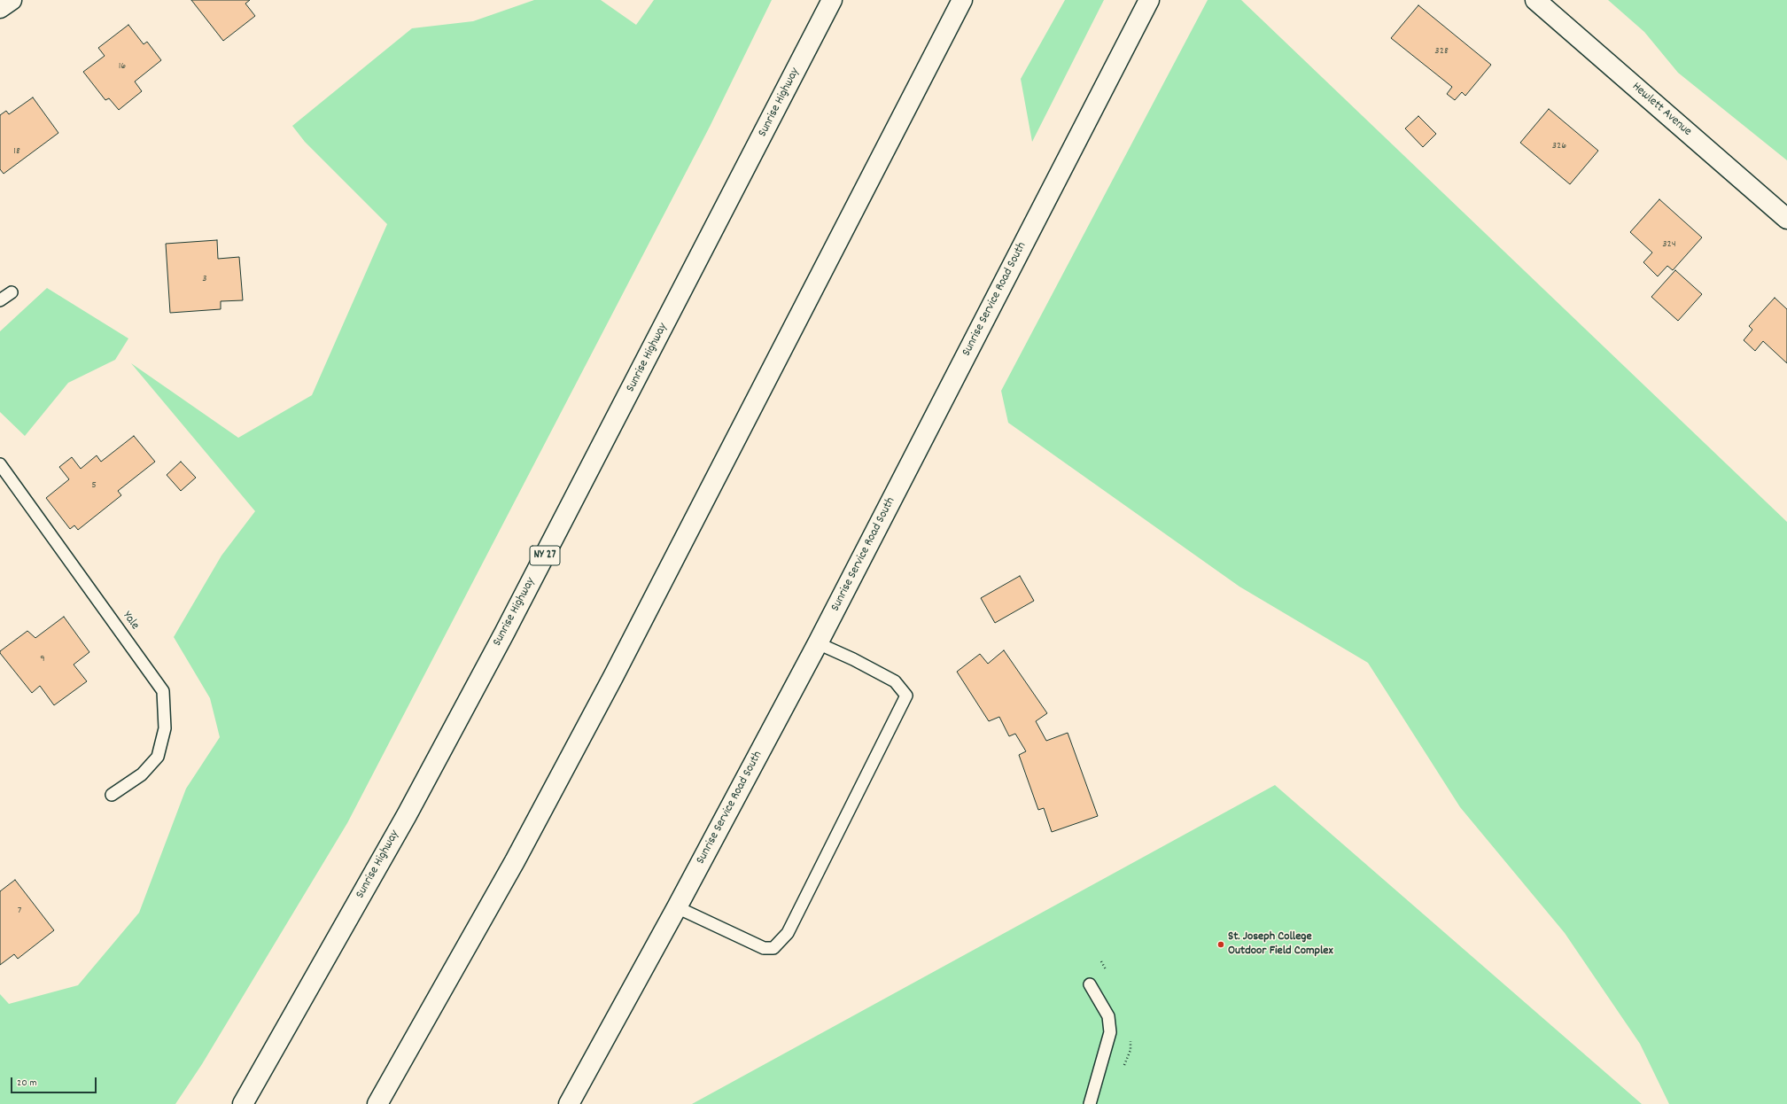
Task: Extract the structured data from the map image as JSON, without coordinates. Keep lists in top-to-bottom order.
{
  "streets": {
    "main road": [
      "Sunrise Highway",
      "Hewlett Avenue",
      "Sunrise Service Road South",
      "NY 27"
    ],
    "lane": ["Yale"]
  },
  "places": ["St. Joseph College Outdoor Field Complex"],
  "house_numbers": [
    "328",
    "16",
    "326",
    "18",
    "324",
    "3",
    "5",
    "9",
    "7"
  ],
  "scale_bar": "20 m"
}
